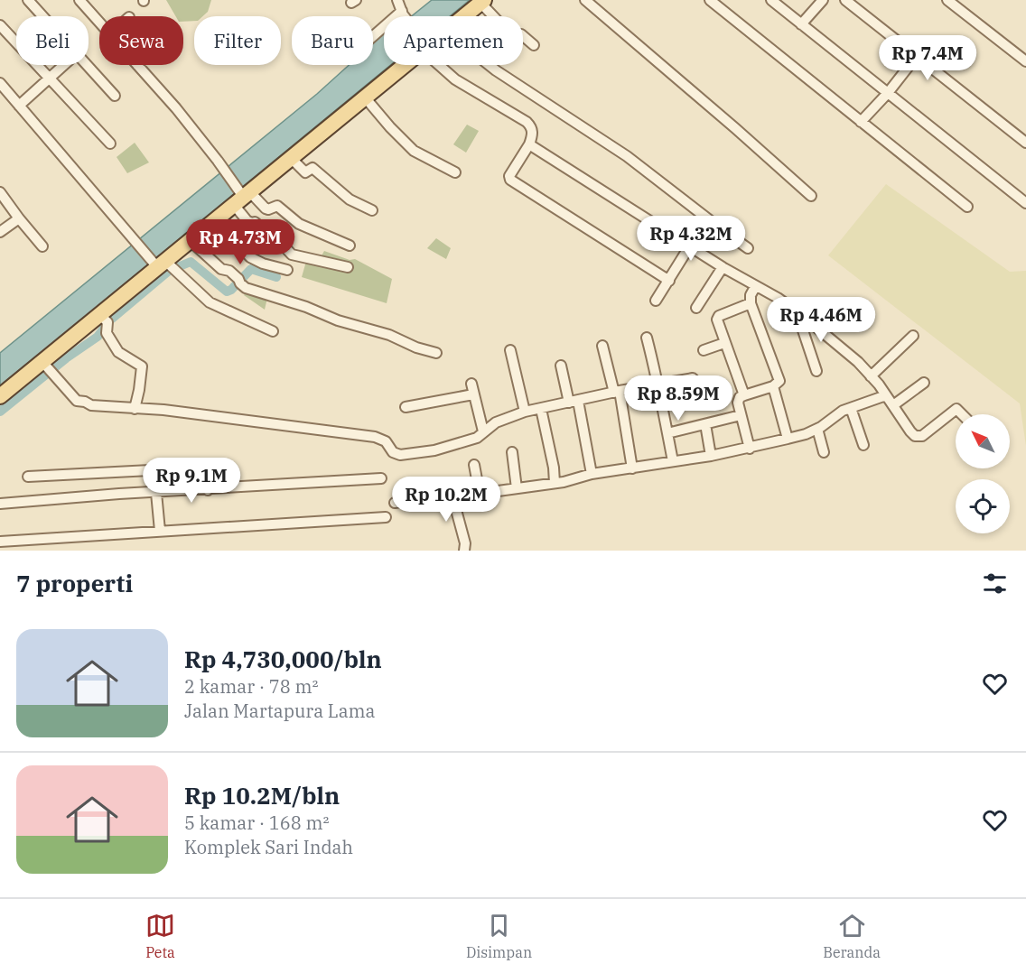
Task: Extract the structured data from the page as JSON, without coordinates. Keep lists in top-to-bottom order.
{
  "north": "top left",
  "page": {
    "chip": [
      "Beli",
      "Sewa",
      "Filter",
      "Baru",
      "Apartemen"
    ],
    "price": [
      "Rp 7.4M",
      "Rp 4.32M",
      "Rp 4.73M",
      "Rp 4.46M",
      "Rp 8.59M",
      "Rp 9.1M",
      "Rp 10.2M"
    ],
    "heading": "7 properti",
    "list": [
      {
        "name": "Rp 4,730,000/bln",
        "note": "2 kamar · 78 m² · Jalan Martapura Lama"
      },
      {
        "name": "Rp 10.2M/bln",
        "note": "5 kamar · 168 m² · Komplek Sari Indah"
      }
    ],
    "tabs": ["Peta", "Disimpan", "Beranda"]
  }
}
